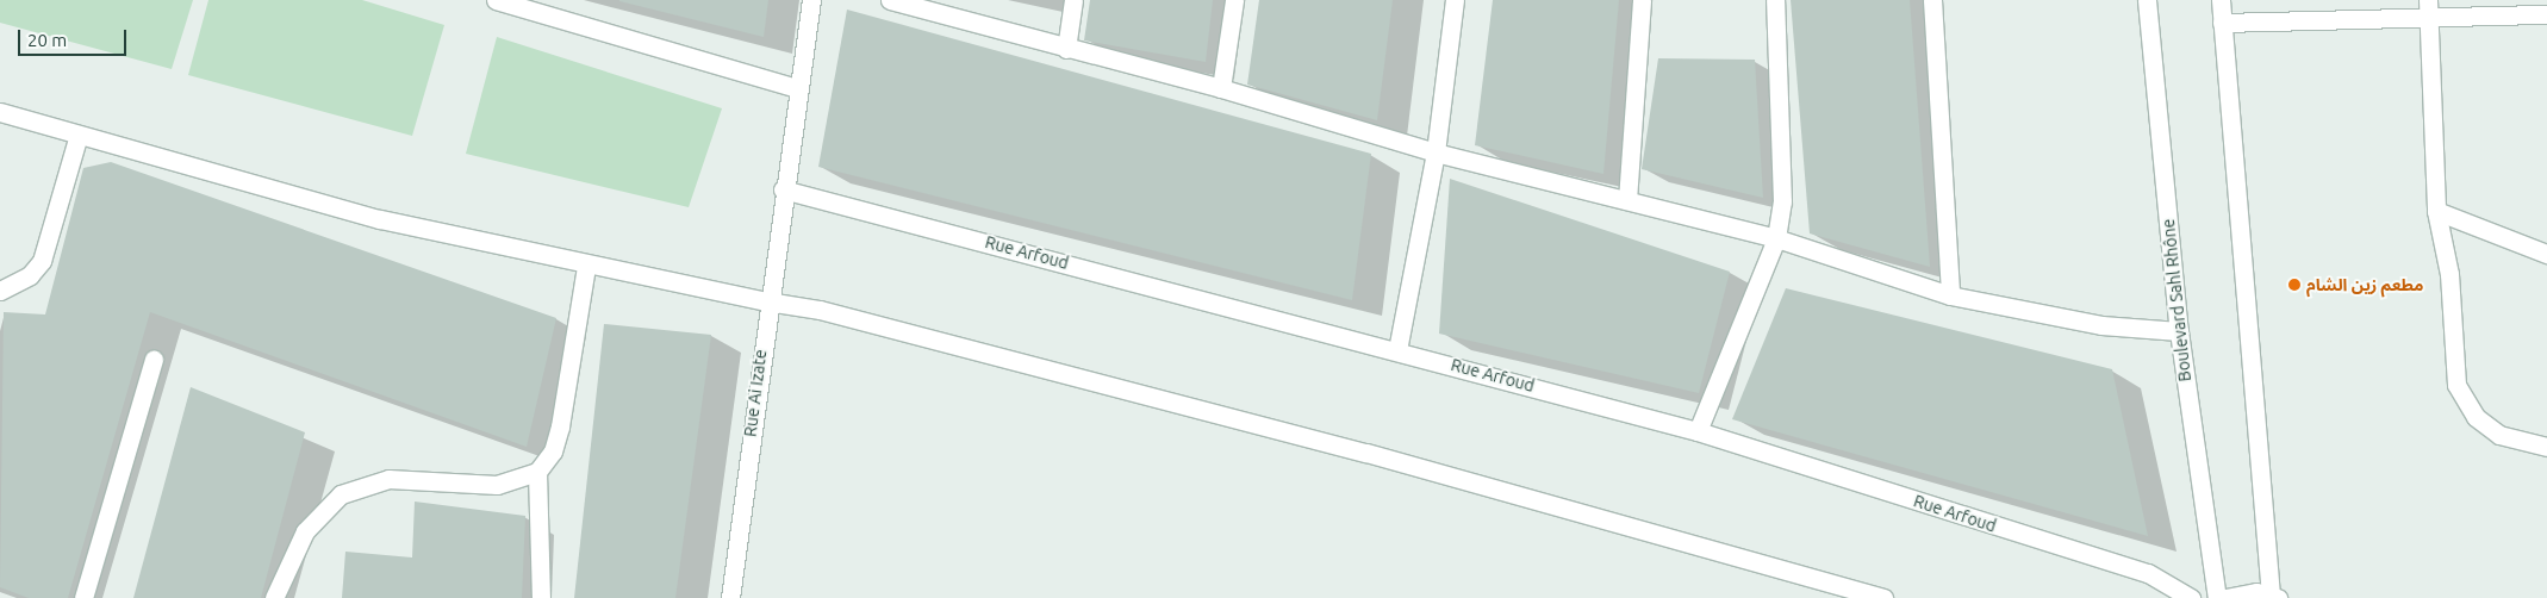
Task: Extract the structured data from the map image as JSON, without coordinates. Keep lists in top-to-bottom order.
{
  "streets": {
    "street": ["Rue Arfoud", "Boulevard Sahl Rhône", "Rue Ai Izate"]
  },
  "crossings": [
    ["Rue Arfoud", "Rue Ai Izate"]
  ],
  "places": ["مطعم زين الشام"],
  "scale_bar": "20 m"
}
